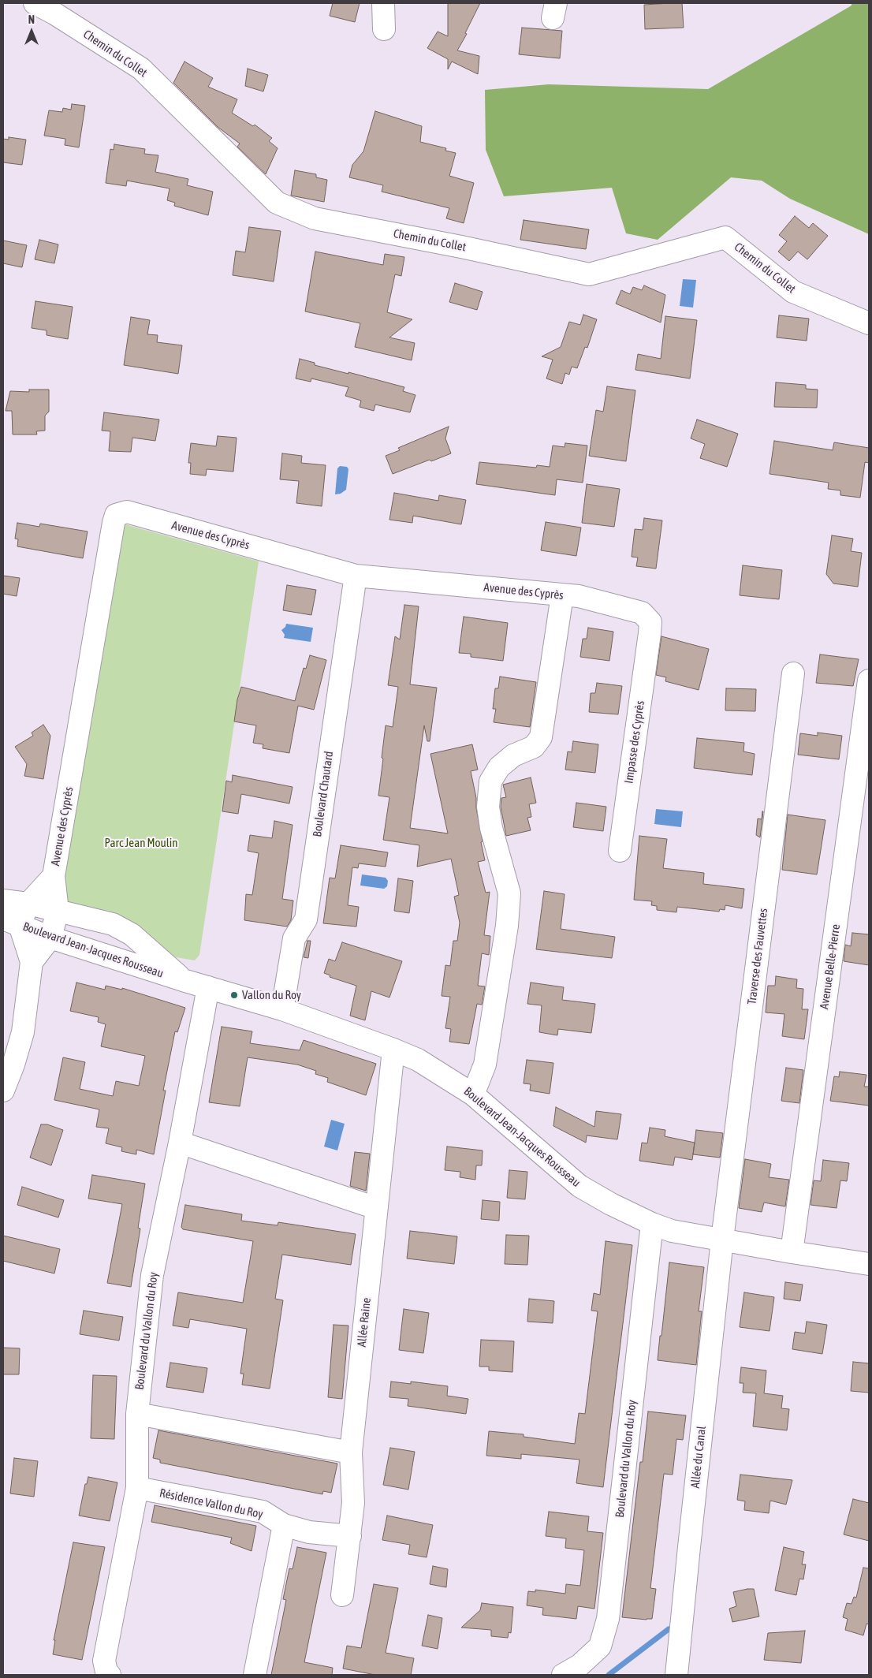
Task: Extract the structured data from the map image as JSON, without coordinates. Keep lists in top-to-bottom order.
{
  "streets": {
    "street": [
      "Chemin du Collet",
      "Avenue des Cyprès",
      "Impasse des Cyprès",
      "Boulevard Chautard",
      "Boulevard Jean-Jacques Rousseau",
      "Traverse des Fauvettes",
      "Avenue Belle-Pierre",
      "Allée Raine",
      "Boulevard du Vallon du Roy",
      "Allée du Canal",
      "Résidence Vallon du Roy"
    ]
  },
  "crossings": [
    ["Avenue des Cyprès", "Impasse des Cyprès"],
    ["Avenue des Cyprès", "Boulevard Chautard"],
    ["Avenue des Cyprès", "Boulevard Jean-Jacques Rousseau"],
    ["Boulevard Chautard", "Boulevard Jean-Jacques Rousseau"],
    ["Boulevard Jean-Jacques Rousseau", "Traverse des Fauvettes"],
    ["Boulevard Jean-Jacques Rousseau", "Avenue Belle-Pierre"],
    ["Boulevard Jean-Jacques Rousseau", "Allée Raine"],
    ["Boulevard Jean-Jacques Rousseau", "Boulevard du Vallon du Roy"],
    ["Boulevard Jean-Jacques Rousseau", "Allée du Canal"],
    ["Traverse des Fauvettes", "Allée du Canal"],
    ["Allée Raine", "Résidence Vallon du Roy"],
    ["Boulevard du Vallon du Roy", "Résidence Vallon du Roy"]
  ],
  "parks": ["Parc Jean Moulin"],
  "places": ["Vallon du Roy"],
  "north": "top"
}
